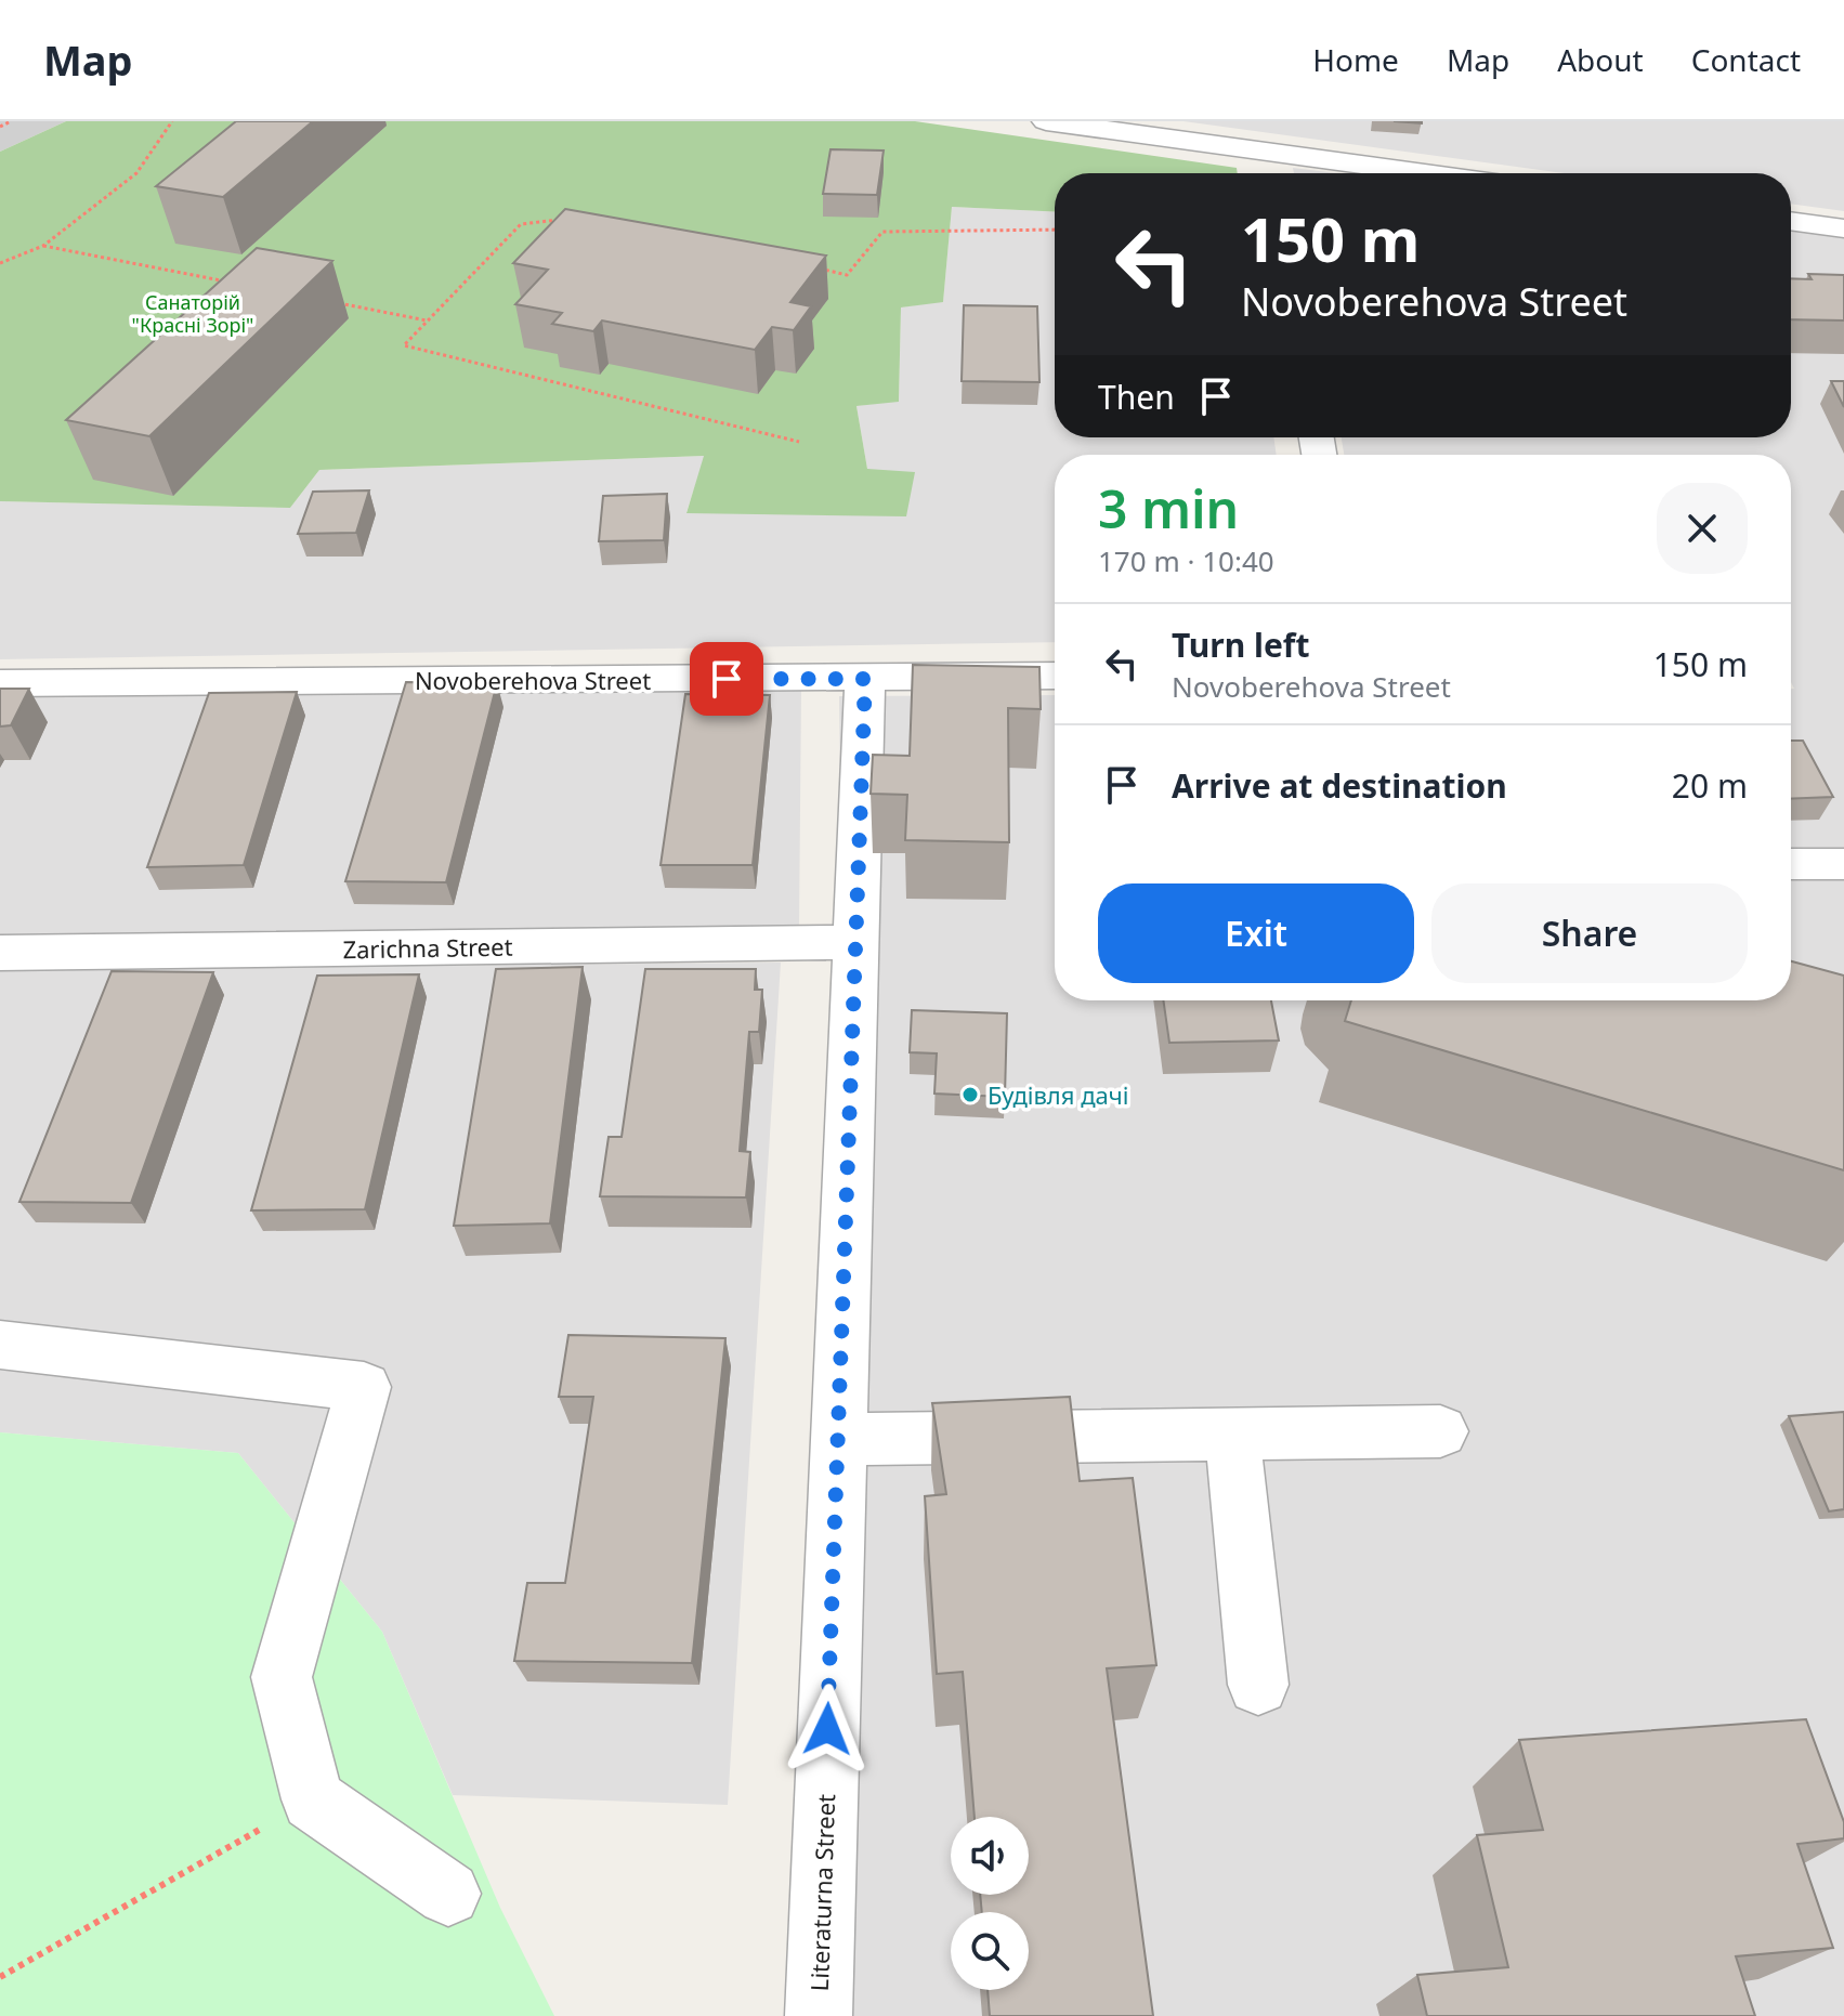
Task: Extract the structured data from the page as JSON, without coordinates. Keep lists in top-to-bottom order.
{
  "streets": {
    "street": ["Novoberehova Street", "Zarichna Street", "Literaturna Street"]
  },
  "crossings": [
    ["Novoberehova Street", "Literaturna Street"],
    ["Zarichna Street", "Literaturna Street"]
  ],
  "parks": ["Санаторій \"Красні Зорі\""],
  "places": ["Будівля дачі"],
  "page": {
    "header": "Map",
    "nav": [
      "Home",
      "Map",
      "About",
      "Contact"
    ],
    "turn": ["150 m", "Novoberehova Street"],
    "then": "Then",
    "heading": ["3 min", "170 m · 10:40"],
    "list": [
      {
        "name": "Turn left",
        "note": "Novoberehova Street",
        "value": "150 m"
      },
      {
        "name": "Arrive at destination",
        "value": "20 m"
      }
    ],
    "buttons": ["Exit", "Share"]
  }
}
